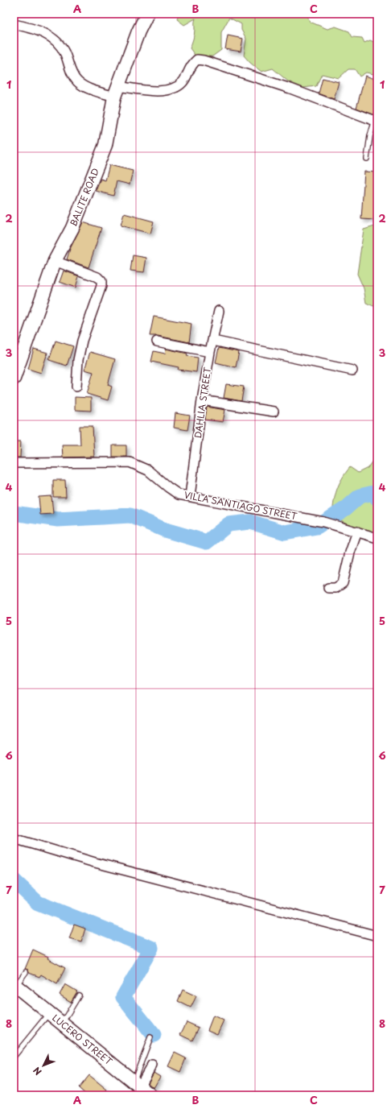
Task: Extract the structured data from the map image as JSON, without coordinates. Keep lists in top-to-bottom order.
{
  "streets": {
    "street": [
      "BALITE ROAD",
      "DAHLIA STREET",
      "VILLA SANTIAGO STREET",
      "LUCERO STREET"
    ]
  },
  "crossings": [
    ["DAHLIA STREET", "VILLA SANTIAGO STREET"]
  ],
  "north": "bottom left",
  "grid": {
    "columns": ["A", "B", "C"],
    "rows": [
      "1",
      "2",
      "3",
      "4",
      "5",
      "6",
      "7",
      "8"
    ]
  }
}
